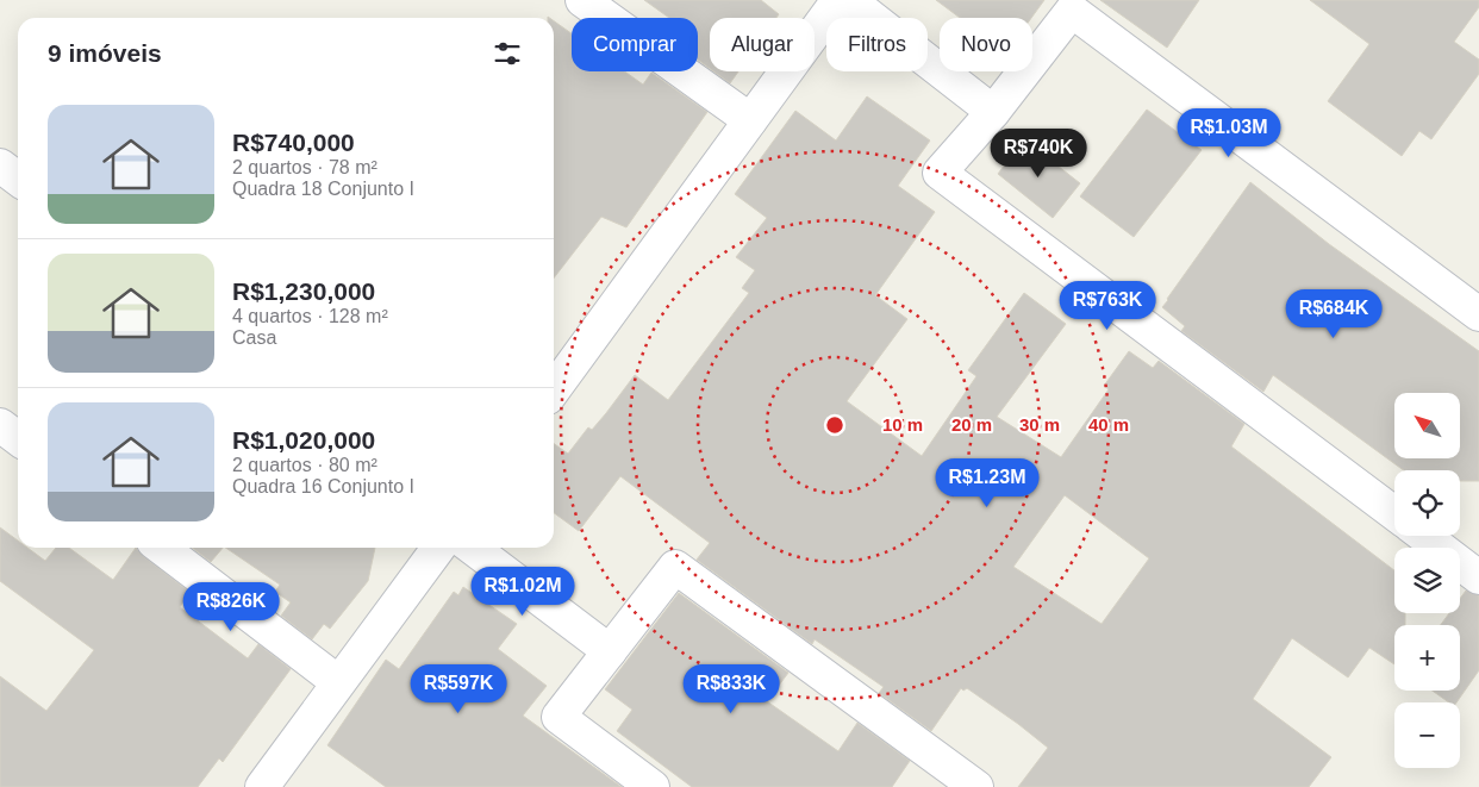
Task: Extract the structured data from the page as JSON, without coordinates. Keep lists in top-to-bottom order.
{
  "north": "top left",
  "page": {
    "chip": [
      "Comprar",
      "Alugar",
      "Filtros",
      "Novo"
    ],
    "heading": "9 imóveis",
    "list": [
      {
        "name": "R$740,000",
        "note": "2 quartos · 78 m² · Quadra 18 Conjunto I"
      },
      {
        "name": "R$1,230,000",
        "note": "4 quartos · 128 m² · Casa"
      },
      {
        "name": "R$1,020,000",
        "note": "2 quartos · 80 m² · Quadra 16 Conjunto I"
      }
    ],
    "price": [
      "R$1.03M",
      "R$740K",
      "R$763K",
      "R$684K",
      "R$1.23M",
      "R$1.02M",
      "R$826K",
      "R$597K",
      "R$833K"
    ],
    "map_buttons": ["+", "−"]
  },
  "rings": [
    "10 m",
    "20 m",
    "30 m",
    "40 m"
  ]
}
